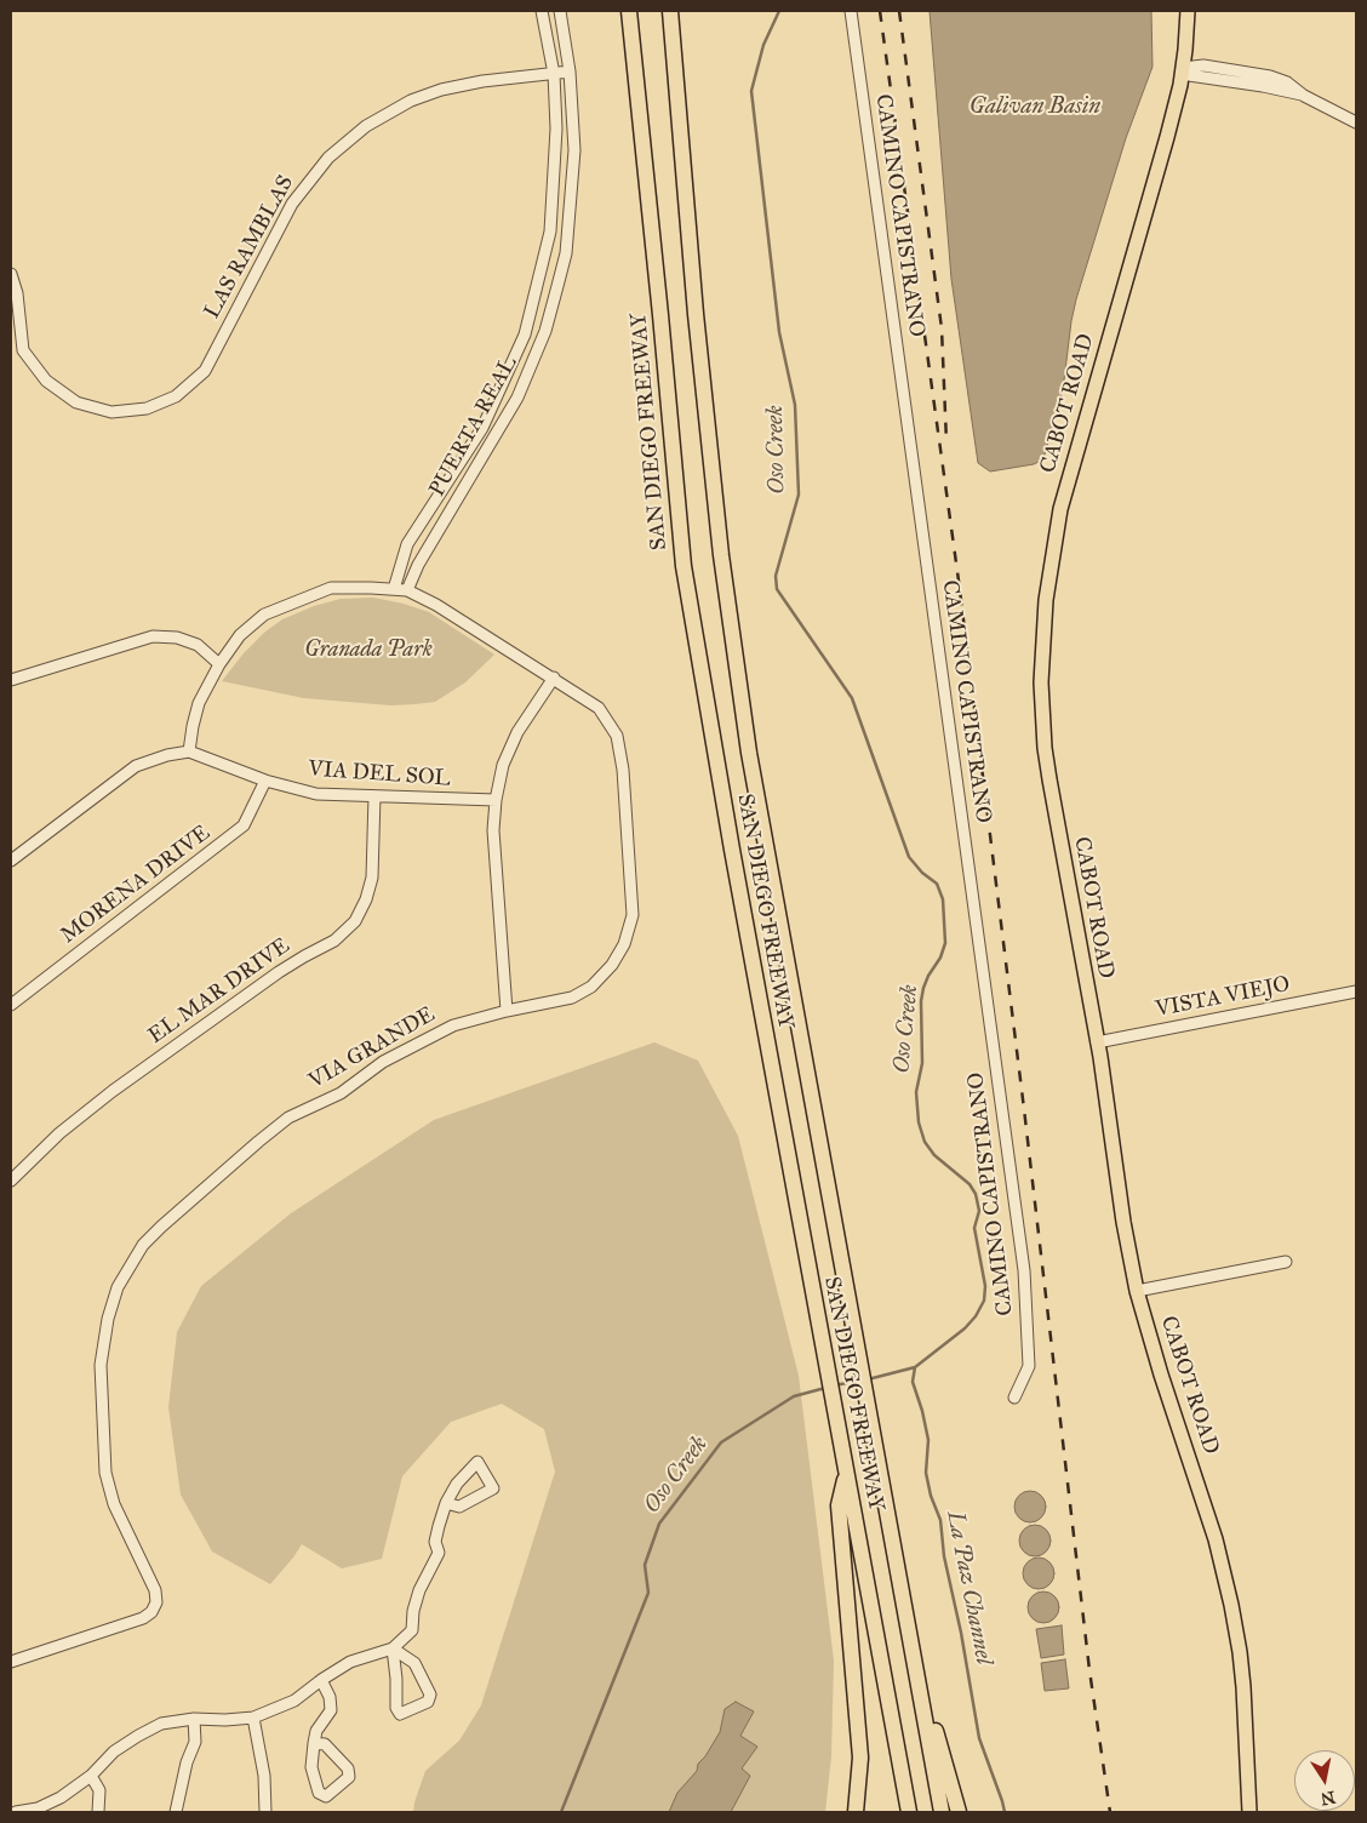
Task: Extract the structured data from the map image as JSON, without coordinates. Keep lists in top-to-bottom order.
{
  "streets": {
    "highway": ["SAN DIEGO FREEWAY"],
    "main road": ["CABOT ROAD"],
    "street": [
      "CAMINO CAPISTRANO",
      "LAS RAMBLAS",
      "PUERTA REAL",
      "VIA DEL SOL",
      "MORENA DRIVE",
      "EL MAR DRIVE",
      "VISTA VIEJO",
      "VIA GRANDE"
    ]
  },
  "crossings": [
    ["LAS RAMBLAS", "PUERTA REAL"],
    ["CABOT ROAD", "VISTA VIEJO"],
    ["PUERTA REAL", "VIA GRANDE"],
    ["VIA DEL SOL", "MORENA DRIVE"],
    ["VIA DEL SOL", "EL MAR DRIVE"]
  ],
  "water": ["Galivan Basin", "Oso Creek", "La Paz Channel"],
  "parks": ["Granada Park"],
  "north": "bottom"
}
